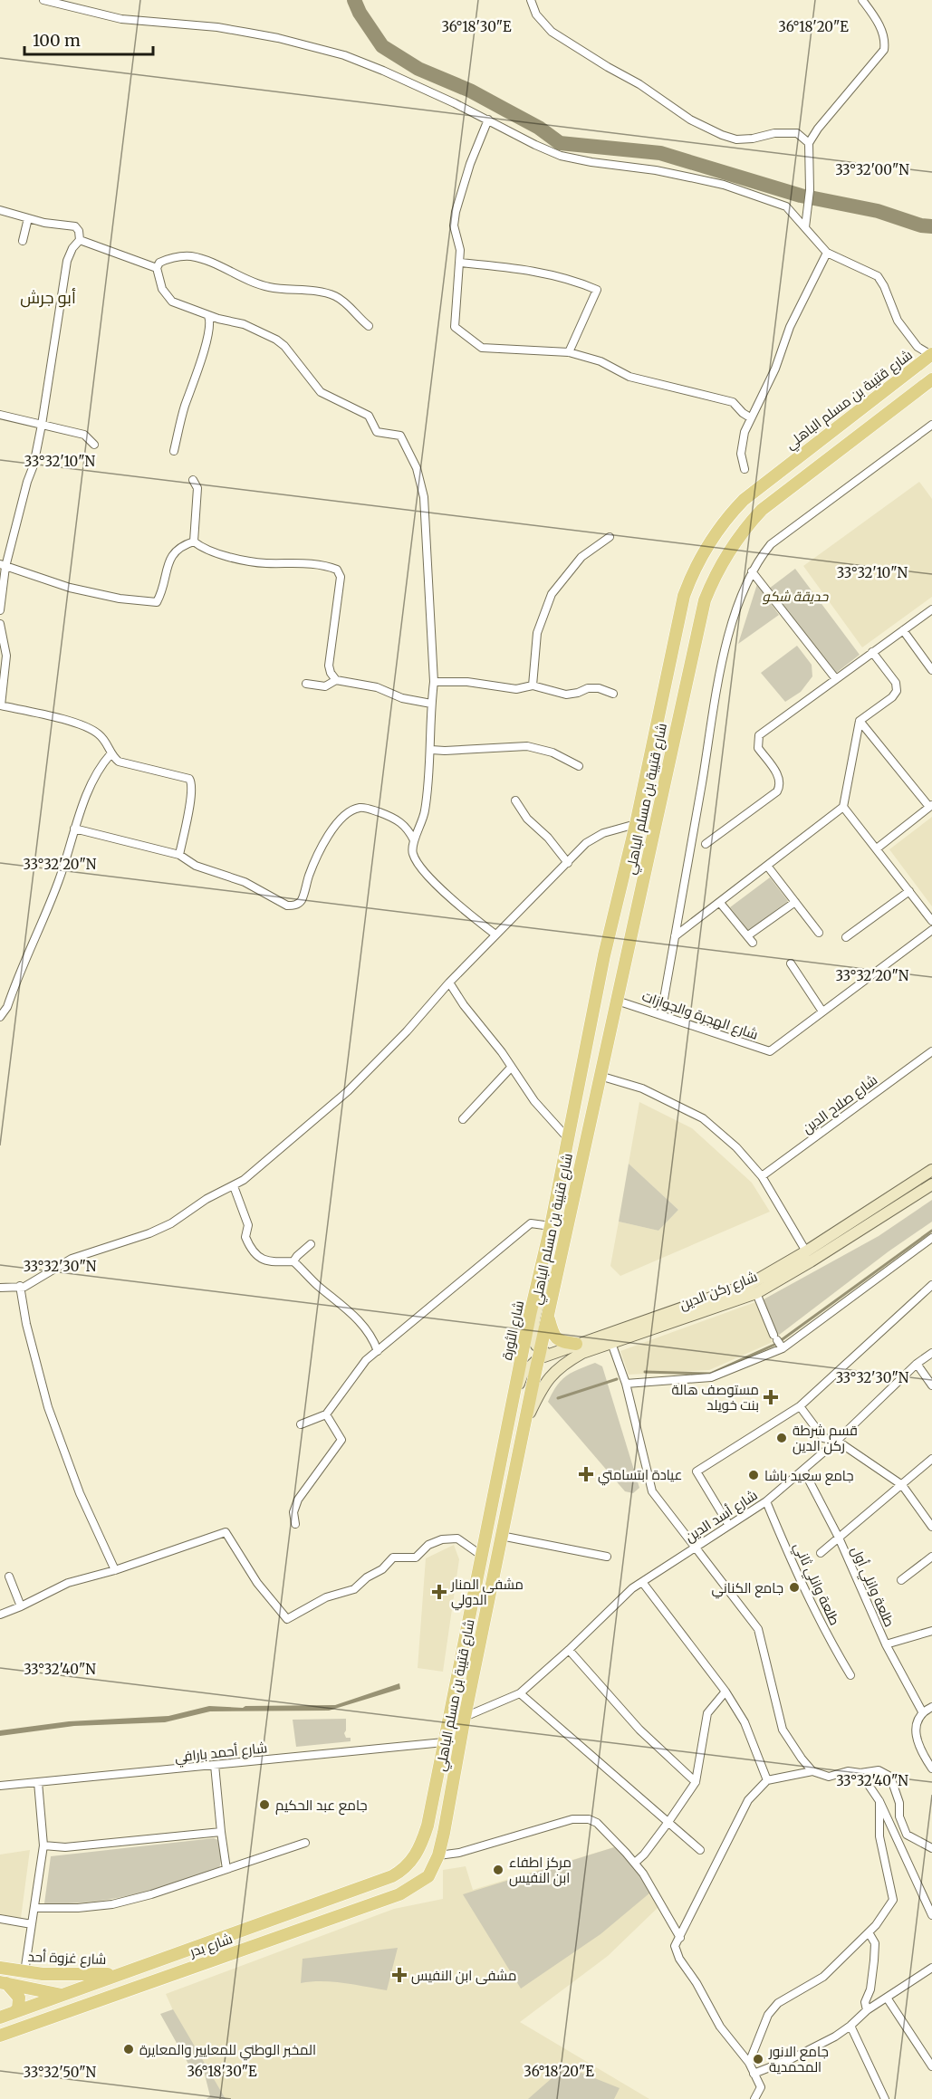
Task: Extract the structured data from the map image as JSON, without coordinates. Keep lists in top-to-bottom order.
{
  "streets": {
    "main road": [
      "شارع قتيبة بن مسلم الباهلي",
      "شارع ركن الدين",
      "شارع الثورة",
      "شارع بدر",
      "شارع غزوة أحد"
    ],
    "street": [
      "شارع الهجرة والجوازات",
      "شارع صلاح الدين",
      "شارع أسد الدين",
      "طلعة وانلي ثاني",
      "طلعة وانلي أول",
      "شارع أحمد بارافي"
    ]
  },
  "crossings": [
    ["شارع قتيبة بن مسلم الباهلي", "شارع الهجرة والجوازات"],
    ["شارع قتيبة بن مسلم الباهلي", "شارع ركن الدين"],
    ["شارع قتيبة بن مسلم الباهلي", "شارع الثورة"],
    ["شارع قتيبة بن مسلم الباهلي", "شارع أسد الدين"],
    ["شارع قتيبة بن مسلم الباهلي", "شارع أحمد بارافي"],
    ["شارع قتيبة بن مسلم الباهلي", "شارع بدر"],
    ["شارع أسد الدين", "طلعة وانلي ثاني"],
    ["شارع أسد الدين", "طلعة وانلي أول"],
    ["شارع بدر", "شارع غزوة أحد"]
  ],
  "districts": ["أبو جرش"],
  "parks": ["حديقة شكو"],
  "places": {
    "health": [
      "مستوصف هالة بنت خويلد",
      "عيادة ابتسامتي",
      "مشفى المنار الدولي",
      "مشفى ابن النفيس"
    ],
    "other": [
      "قسم شرطة ركن الدين",
      "جامع سعيد باشا",
      "جامع الكناني",
      "جامع عبد الحكيم",
      "مركز اطفاء ابن النفيس",
      "المخبر الوطني للمعايير والمعايرة",
      "جامع الانور المحمدية"
    ]
  },
  "scale_bar": "100 m",
  "coordinates": [
    "36°18'30\"E",
    "36°18'20\"E",
    "33°32'00\"N",
    "33°32'10\"N",
    "33°32'20\"N",
    "33°32'30\"N",
    "33°32'40\"N",
    "33°32'50\"N"
  ]
}
